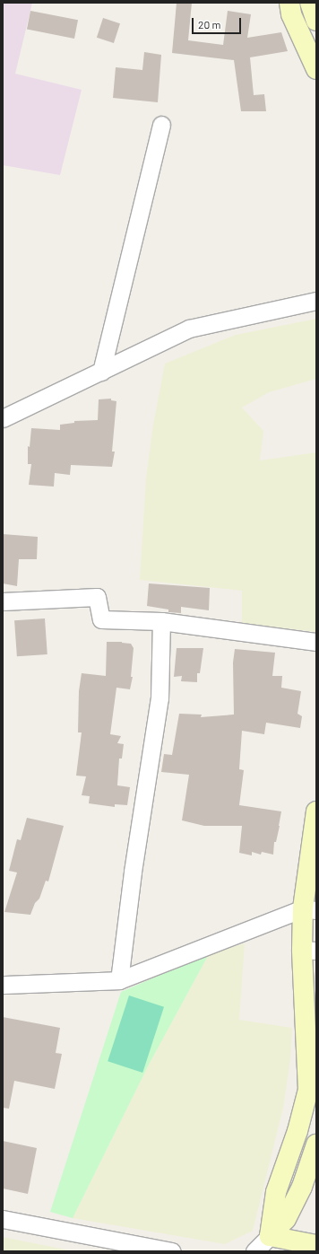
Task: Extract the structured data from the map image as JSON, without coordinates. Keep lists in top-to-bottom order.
{
  "scale_bar": "20 m"
}
